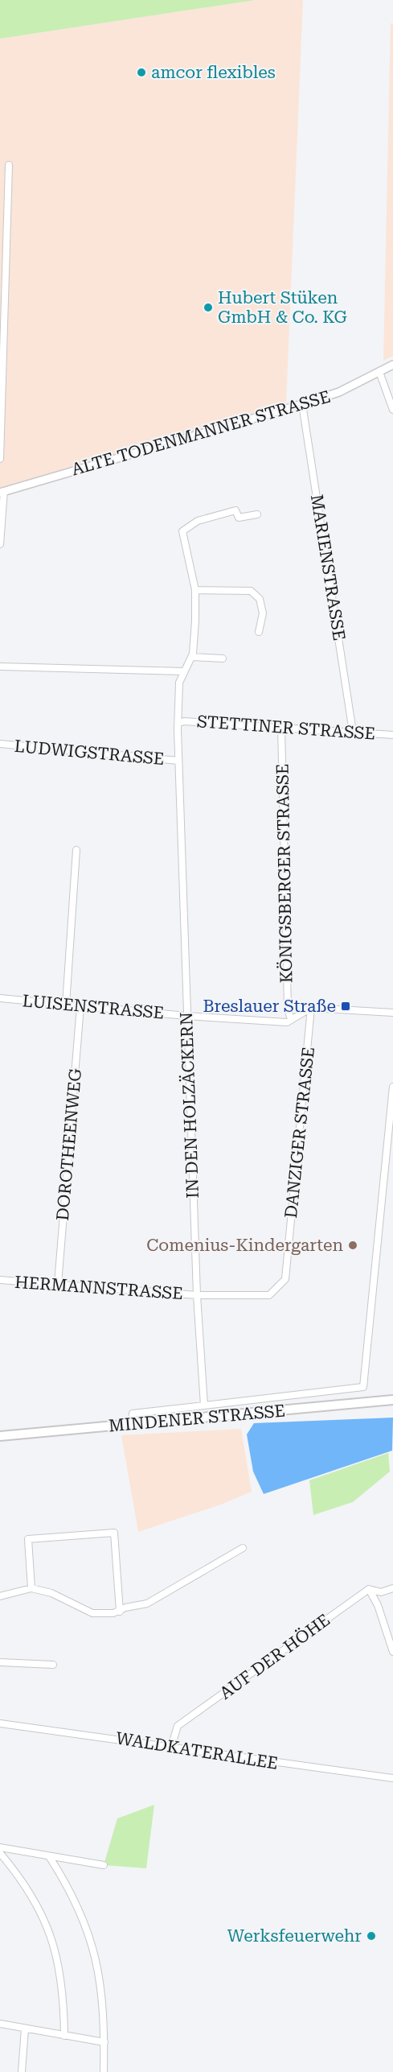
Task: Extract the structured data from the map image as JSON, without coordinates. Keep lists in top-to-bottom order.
{
  "streets": {
    "main road": ["MINDENER STRASSE"],
    "street": [
      "ALTE TODENMANNER STRASSE",
      "MARIENSTRASSE",
      "STETTINER STRASSE",
      "LUDWIGSTRASSE",
      "KÖNIGSBERGER STRASSE",
      "LUISENSTRASSE",
      "IN DEN HOLZÄCKERN",
      "DANZIGER STRASSE",
      "DOROTHEENWEG",
      "HERMANNSTRASSE",
      "AUF DER HÖHE",
      "WALDKATERALLEE"
    ]
  },
  "crossings": [
    ["ALTE TODENMANNER STRASSE", "MARIENSTRASSE"],
    ["MARIENSTRASSE", "STETTINER STRASSE"],
    ["STETTINER STRASSE", "KÖNIGSBERGER STRASSE"],
    ["STETTINER STRASSE", "IN DEN HOLZÄCKERN"],
    ["LUDWIGSTRASSE", "IN DEN HOLZÄCKERN"],
    ["LUISENSTRASSE", "IN DEN HOLZÄCKERN"],
    ["LUISENSTRASSE", "DOROTHEENWEG"],
    ["IN DEN HOLZÄCKERN", "DANZIGER STRASSE"],
    ["IN DEN HOLZÄCKERN", "HERMANNSTRASSE"],
    ["DANZIGER STRASSE", "HERMANNSTRASSE"],
    ["DOROTHEENWEG", "HERMANNSTRASSE"],
    ["AUF DER HÖHE", "WALDKATERALLEE"]
  ],
  "places": {
    "other": [
      "amcor flexibles",
      "Hubert Stüken GmbH & Co. KG",
      "Comenius-Kindergarten",
      "Werksfeuerwehr"
    ],
    "transit": ["Breslauer Straße"]
  }
}
